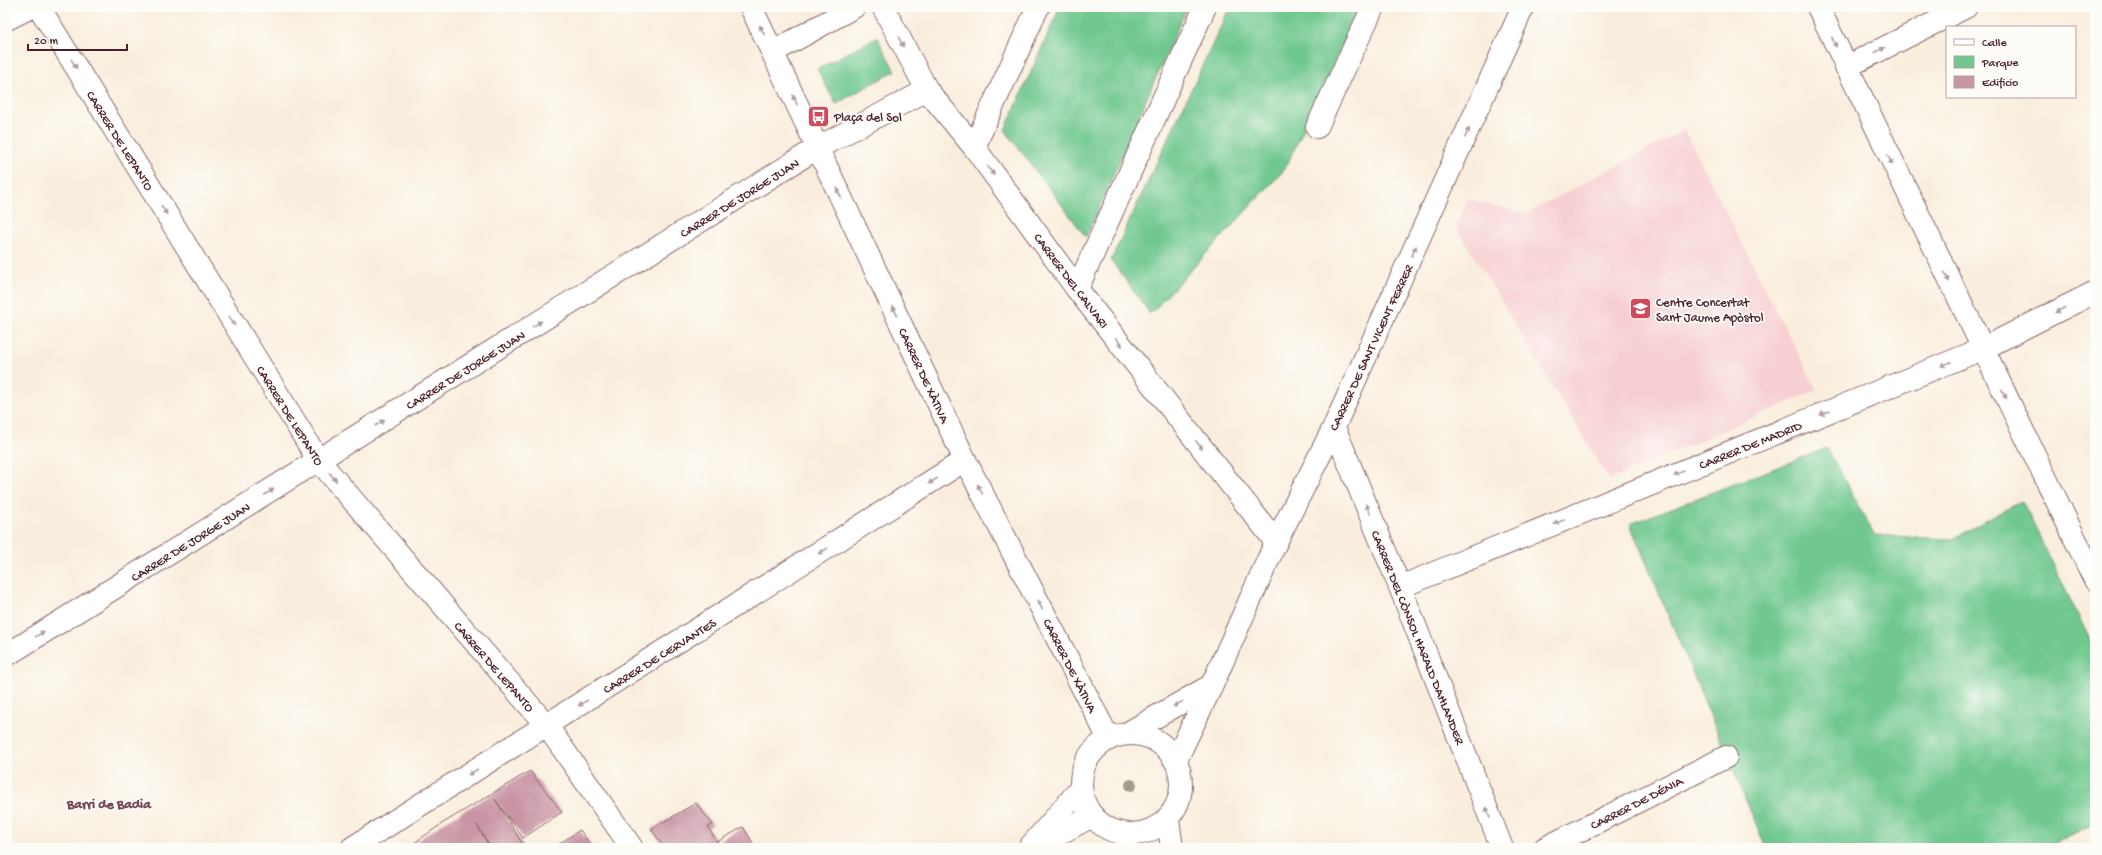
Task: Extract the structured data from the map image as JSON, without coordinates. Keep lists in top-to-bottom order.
{
  "streets": {
    "street": [
      "CARRER DE LEPANTO",
      "CARRER DE JORGE JUAN",
      "CARRER DEL CALVARI",
      "CARRER DE SANT VICENT FERRER",
      "CARRER DE XÀTIVA",
      "CARRER DE MADRID",
      "CARRER DEL CÒNSOL HARALD DAHLANDER",
      "CARRER DE CERVANTES",
      "CARRER DE DÉNIA"
    ]
  },
  "crossings": [
    ["CARRER DE LEPANTO", "CARRER DE JORGE JUAN"],
    ["CARRER DE LEPANTO", "CARRER DE CERVANTES"],
    ["CARRER DE JORGE JUAN", "CARRER DEL CALVARI"],
    ["CARRER DE JORGE JUAN", "CARRER DE XÀTIVA"],
    ["CARRER DEL CALVARI", "CARRER DE SANT VICENT FERRER"],
    ["CARRER DE SANT VICENT FERRER", "CARRER DE XÀTIVA"],
    ["CARRER DE SANT VICENT FERRER", "CARRER DEL CÒNSOL HARALD DAHLANDER"],
    ["CARRER DE XÀTIVA", "CARRER DE CERVANTES"],
    ["CARRER DE MADRID", "CARRER DEL CÒNSOL HARALD DAHLANDER"]
  ],
  "one_way": [
    "CARRER DE LEPANTO",
    "CARRER DE JORGE JUAN",
    "CARRER DEL CALVARI",
    "CARRER DE SANT VICENT FERRER",
    "CARRER DE XÀTIVA",
    "CARRER DE MADRID",
    "CARRER DEL CÒNSOL HARALD DAHLANDER",
    "CARRER DE CERVANTES"
  ],
  "districts": ["Barri de Badia"],
  "places": {
    "bus stop": ["Plaça del Sol"],
    "school or university": ["Centre Concertat Sant Jaume Apòstol"]
  },
  "legend": ["Calle", "Parque", "Edificio"],
  "scale_bar": "20 m"
}
